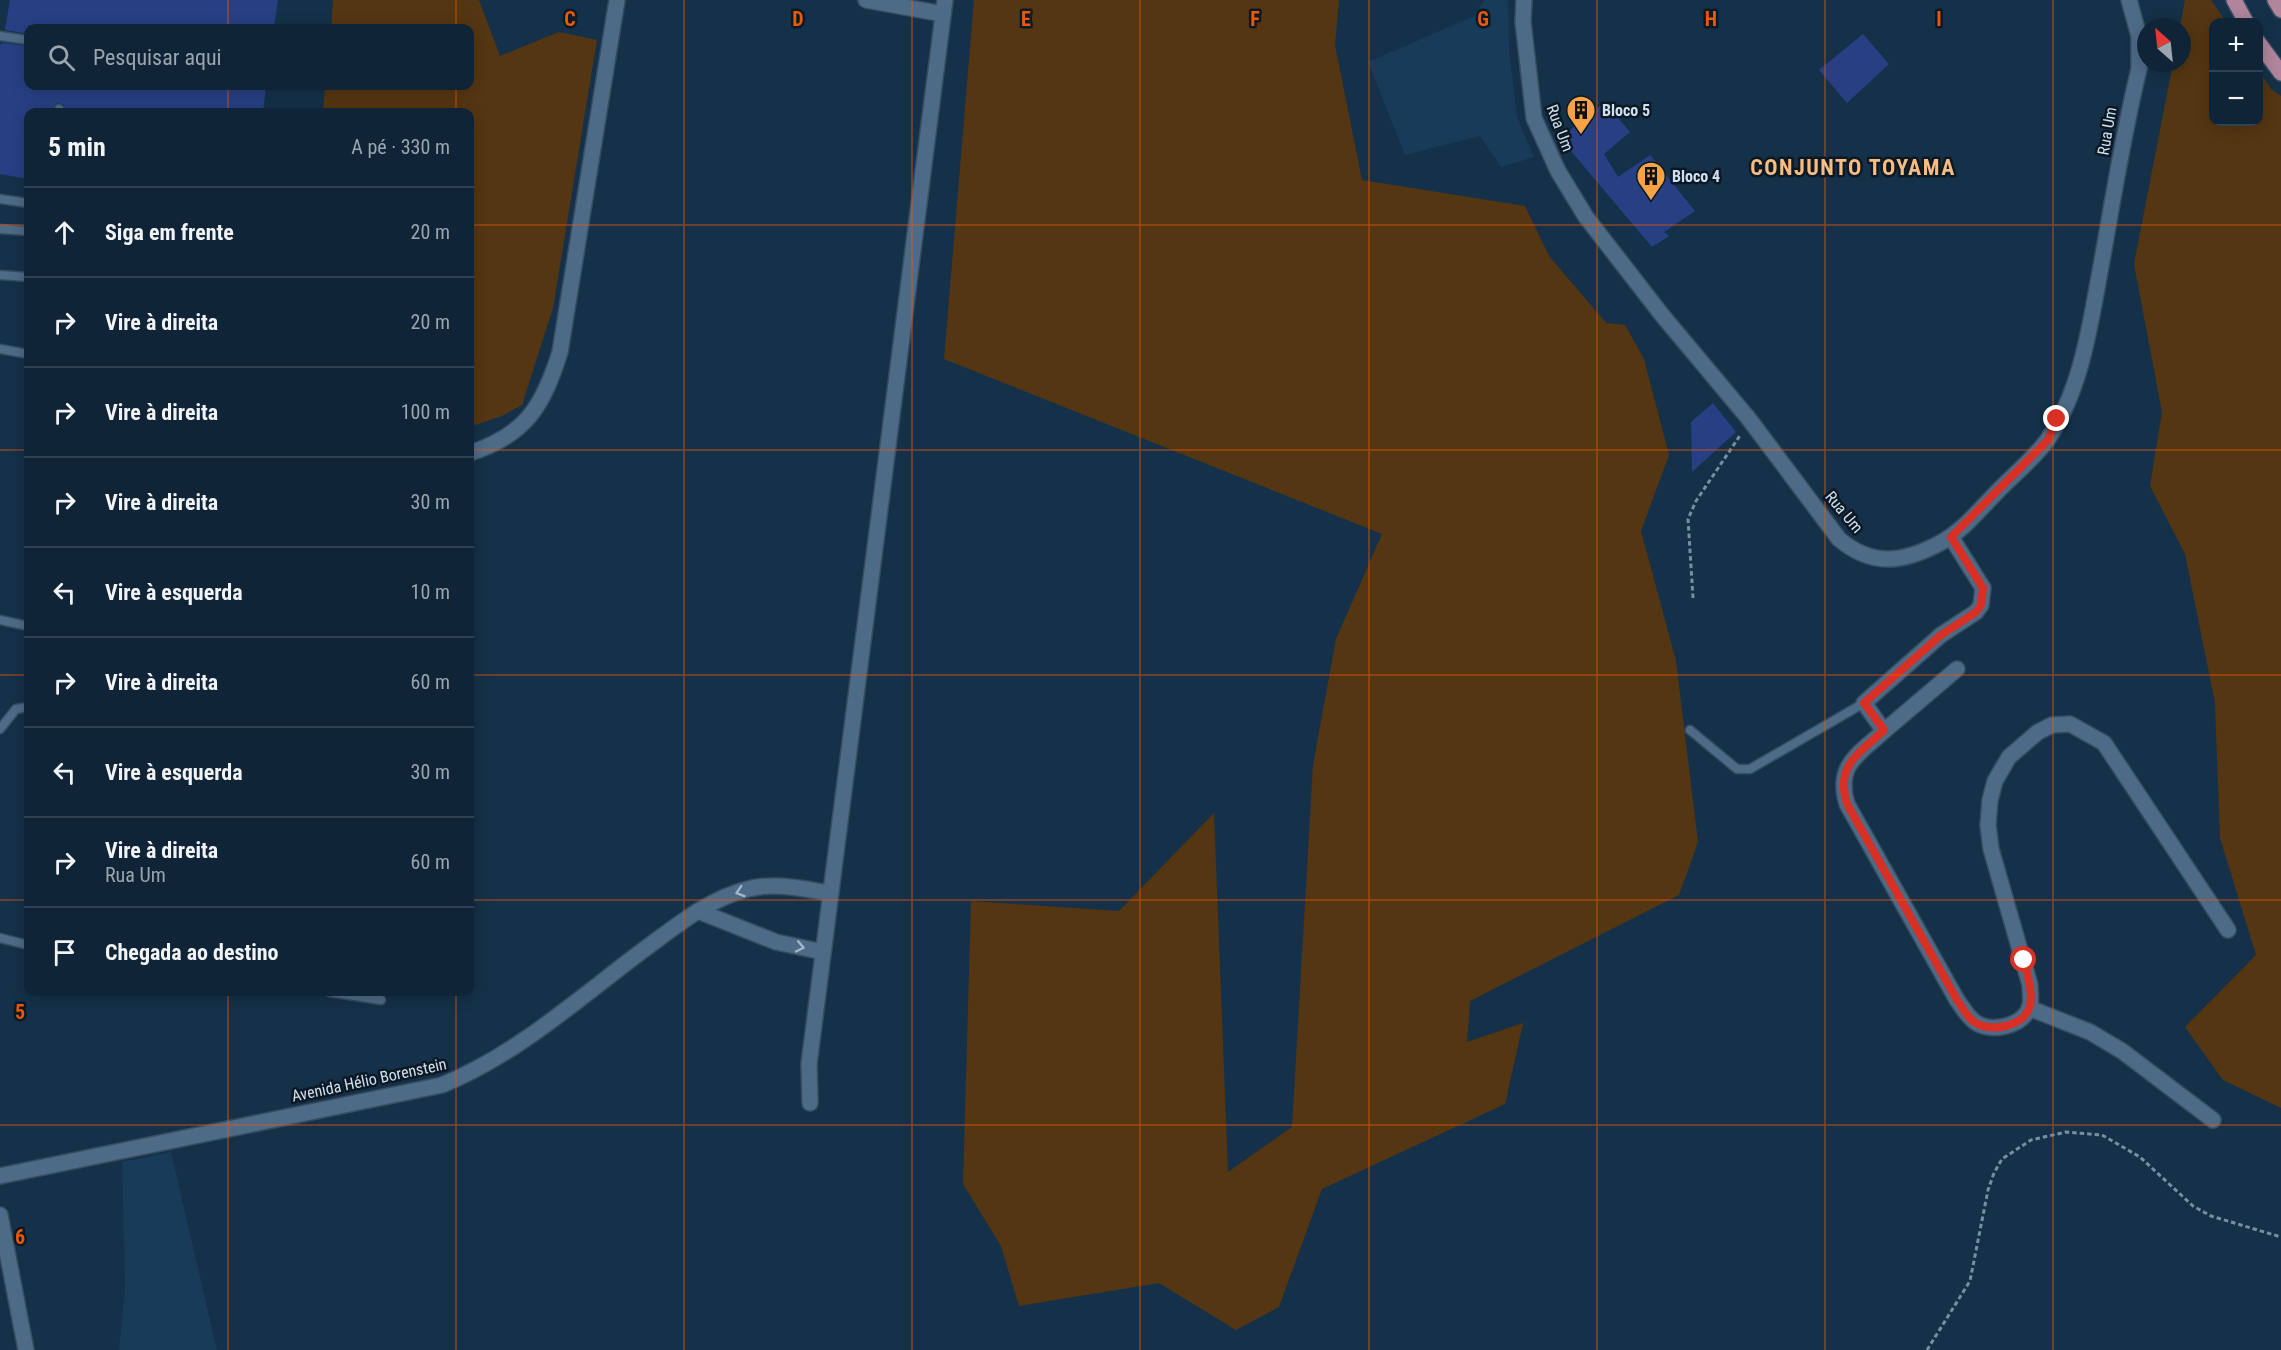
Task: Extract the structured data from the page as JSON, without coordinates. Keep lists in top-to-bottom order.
{
  "streets": {
    "street": ["Rua Um", "Avenida Hélio Borenstein"]
  },
  "districts": ["CONJUNTO TOYAMA"],
  "places": {
    "building": ["Bloco 5", "Bloco 4"]
  },
  "north": "top left",
  "page": {
    "map_buttons": ["+", "−"],
    "search": "Pesquisar aqui",
    "heading": ["5 min", "A pé · 330 m"],
    "list": [
      ["Siga em frente", "20 m"],
      ["Vire à direita", "20 m"],
      ["Vire à direita", "100 m"],
      ["Vire à direita", "30 m"],
      ["Vire à esquerda", "10 m"],
      ["Vire à direita", "60 m"],
      ["Vire à esquerda", "30 m"],
      ["Vire à direita", "Rua Um", "60 m"],
      "Chegada ao destino"
    ]
  },
  "grid": {
    "columns": [
      "C",
      "D",
      "E",
      "F",
      "G",
      "H",
      "I"
    ],
    "rows": ["5", "6"]
  }
}
